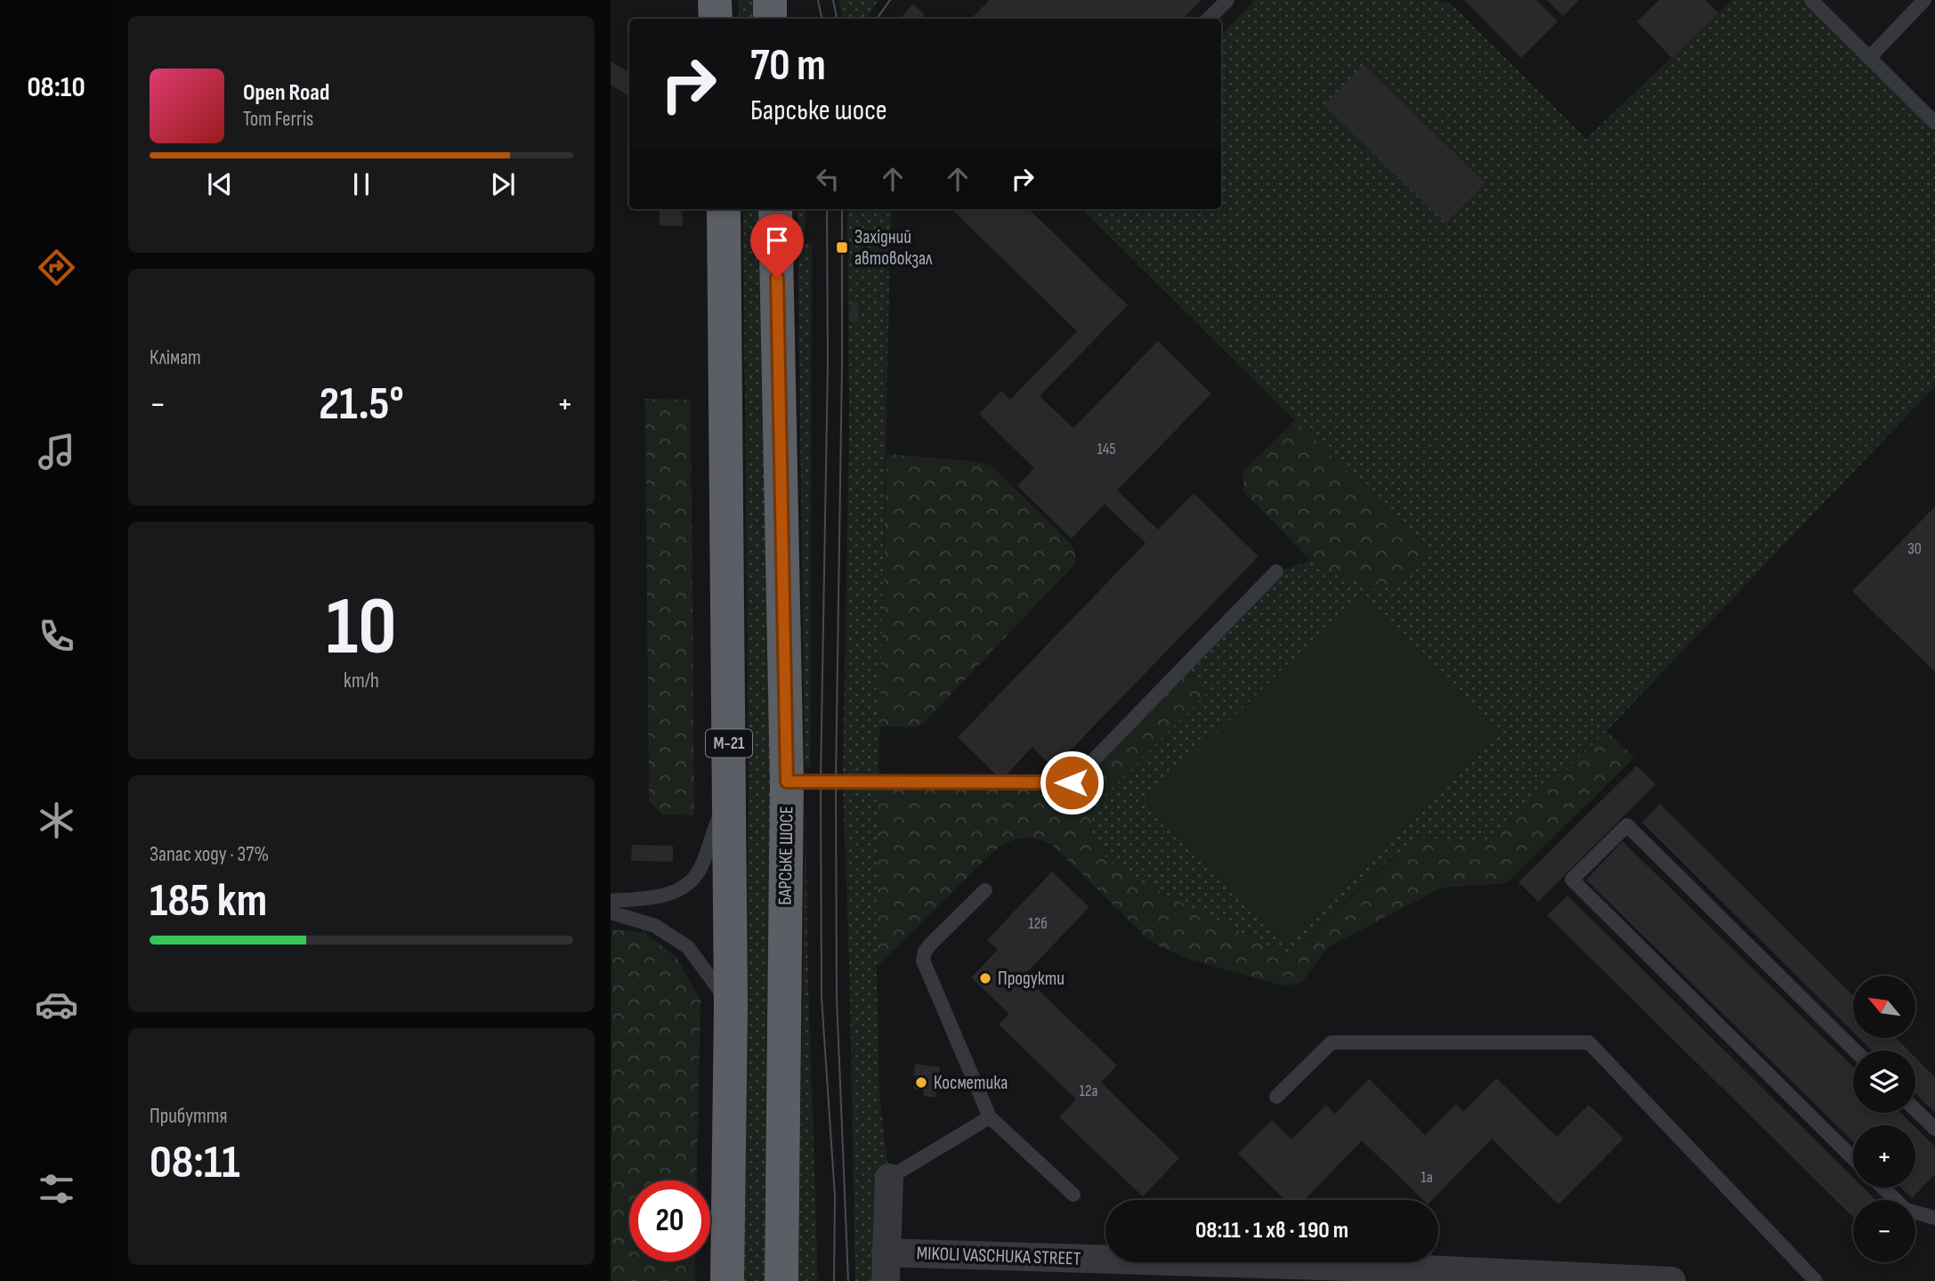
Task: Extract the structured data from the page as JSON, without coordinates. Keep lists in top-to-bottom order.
{
  "streets": {
    "highway": ["М-21", "БАРСЬКЕ ШОСЕ"],
    "street": ["MIKOLI VASCHUKA STREET"]
  },
  "places": {
    "transit": ["Західний автовокзал"],
    "other": ["Продукти", "Косметика"]
  },
  "house_numbers": [
    "145",
    "30",
    "12б",
    "12а",
    "1а"
  ],
  "north": "top left",
  "page": {
    "tabs": "08:10",
    "turn": ["70 m", "Барське шосе"],
    "song": ["Open Road", "Tom Ferris"],
    "tile": [
      "Клімат",
      ["10", "km/h"],
      ["Запас ходу · 37%", "185 km"],
      ["Прибуття", "08:11"]
    ],
    "heat": ["−", "21.5°", "+"],
    "map_buttons": ["+", "−"],
    "limit": "20",
    "trip": "08:11 · 1 хв · 190 m"
  }
}
